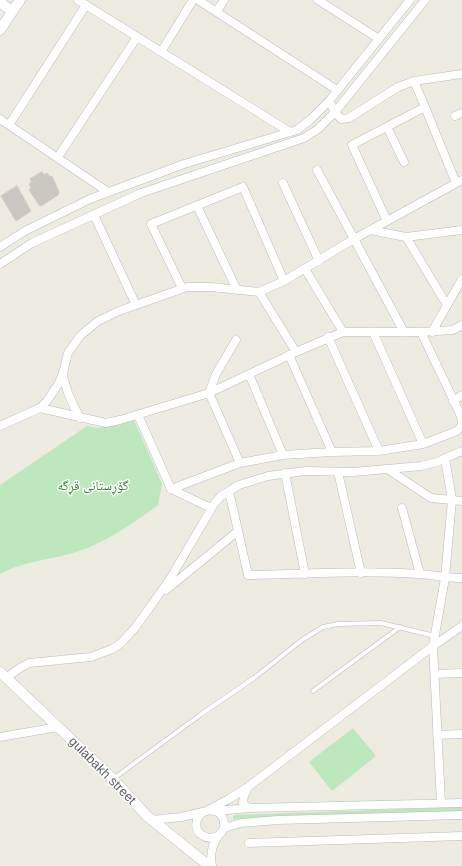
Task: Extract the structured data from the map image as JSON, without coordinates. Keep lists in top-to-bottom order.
{
  "streets": {
    "street": ["gulabakh street"]
  },
  "parks": ["گۆڕستانی قڕگە"]
}
